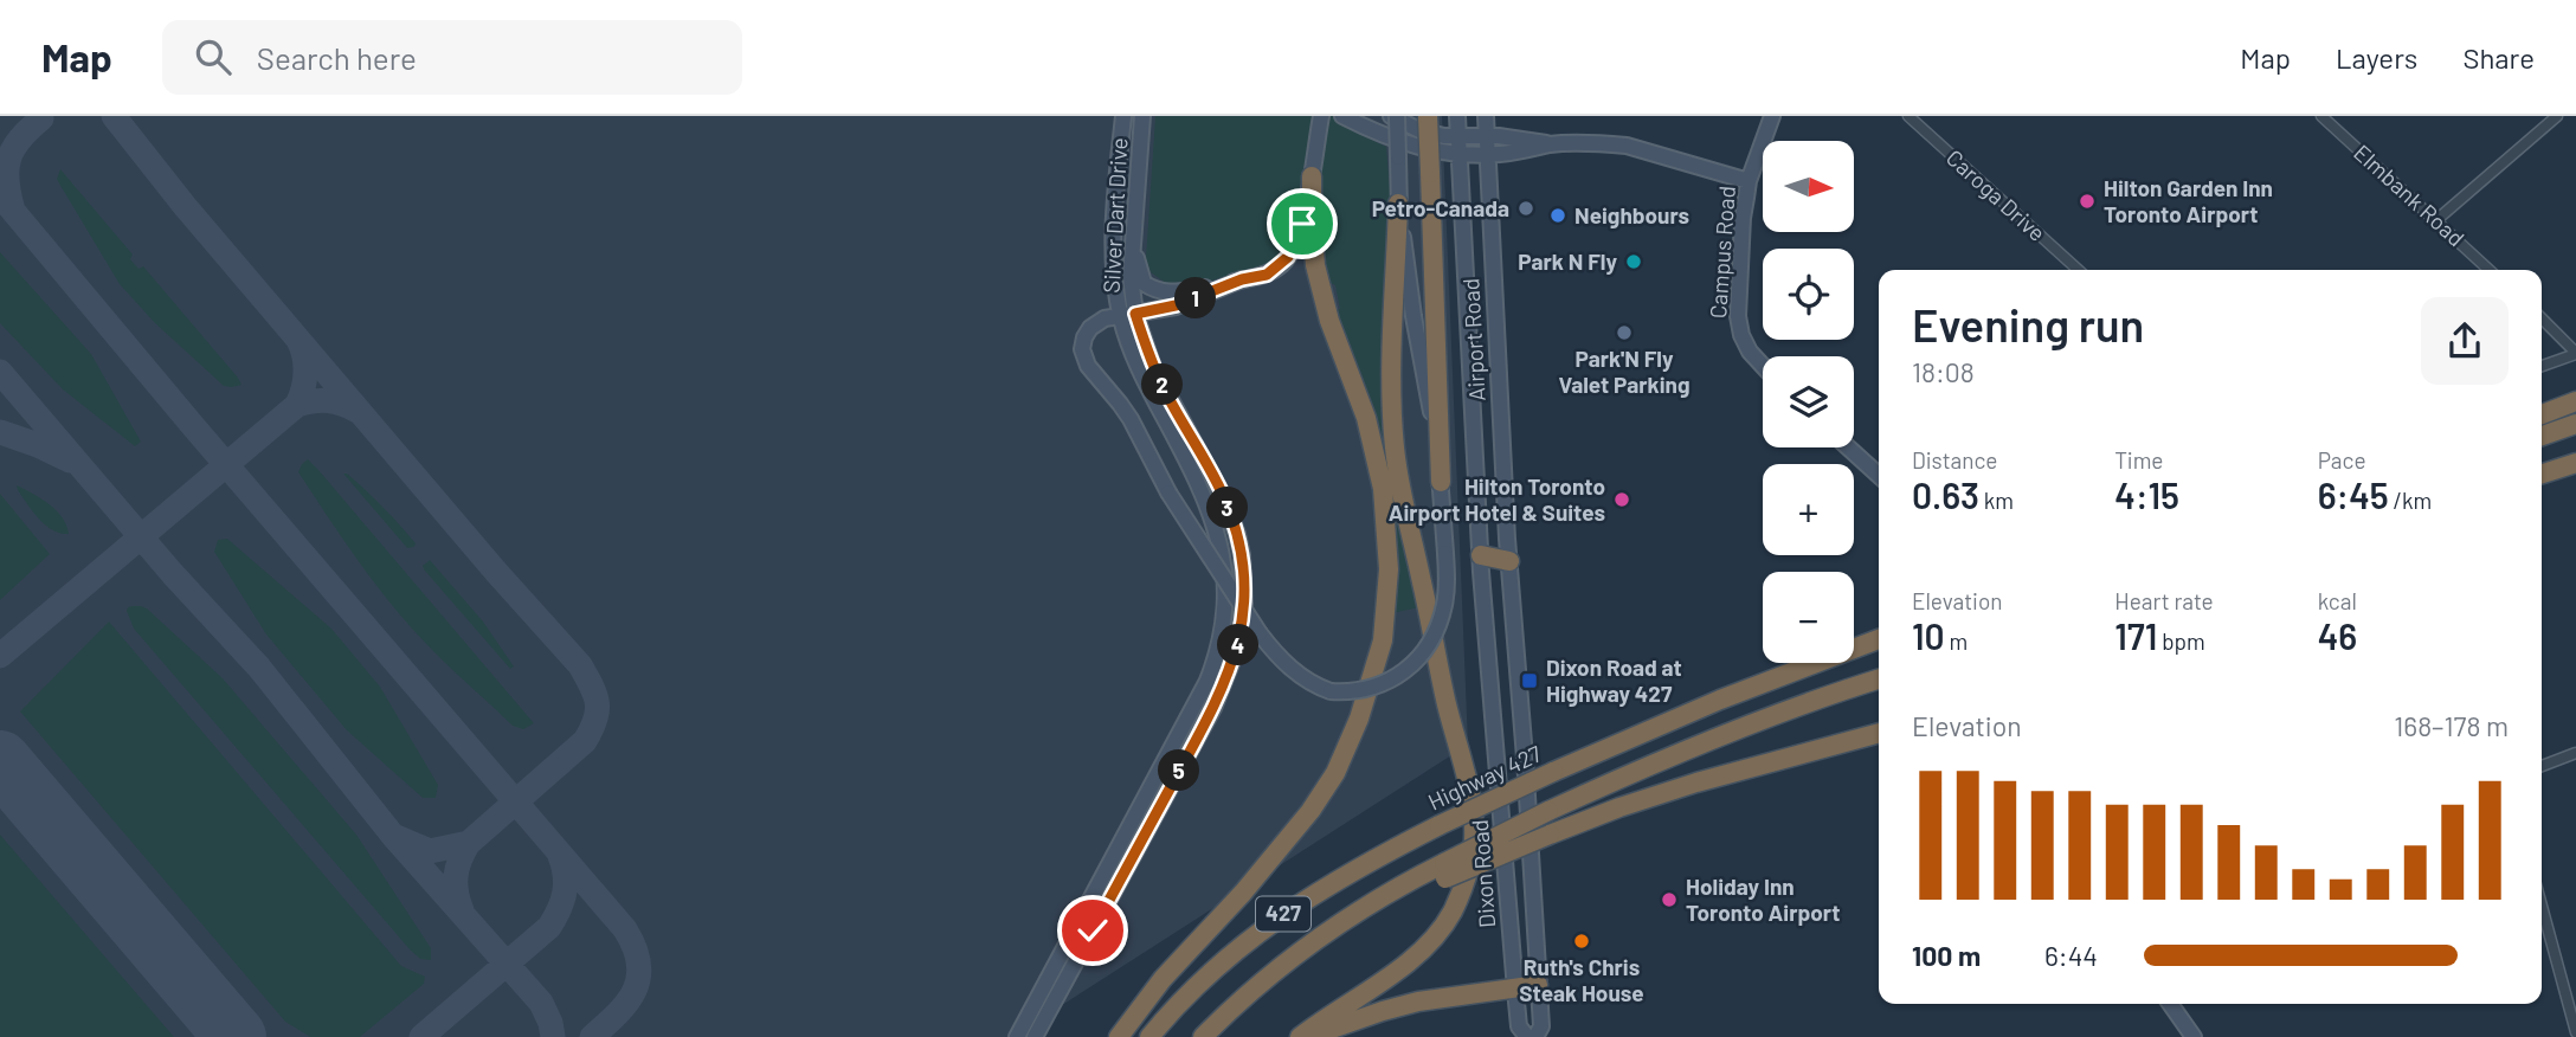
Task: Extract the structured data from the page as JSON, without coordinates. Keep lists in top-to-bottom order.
{
  "streets": {
    "highway": ["Highway 427", "427"],
    "street": [
      "Caroga Drive",
      "Elmbank Road",
      "Silver Dart Drive",
      "Campus Road",
      "Airport Road",
      "Dixon Road"
    ]
  },
  "crossings": [
    ["Airport Road", "Dixon Road"]
  ],
  "places": {
    "other": [
      "Hilton Garden Inn Toronto Airport",
      "Petro-Canada",
      "Neighbours",
      "Park N Fly",
      "Park'N Fly Valet Parking",
      "Hilton Toronto Airport Hotel & Suites",
      "Holiday Inn Toronto Airport",
      "Ruth's Chris Steak House"
    ],
    "transit": ["Dixon Road at Highway 427"]
  },
  "north": "right",
  "page": {
    "header": "Map",
    "search": "Search here",
    "nav": ["Map", "Layers", "Share"],
    "map_buttons": ["+", "−"],
    "heading": ["Evening run", "18:08"],
    "pins": [
      "1",
      "2",
      "3",
      "4",
      "5"
    ],
    "stats": [
      ["Distance", "0.63 km"],
      ["Time", "4:15"],
      ["Pace", "6:45 /km"],
      ["Elevation", "10 m"],
      ["Heart rate", "171 bpm"],
      ["kcal", "46"]
    ],
    "chart": ["Elevation", "168–178 m"],
    "list": [
      {
        "name": "100 m",
        "note": "6:44"
      }
    ]
  }
}
